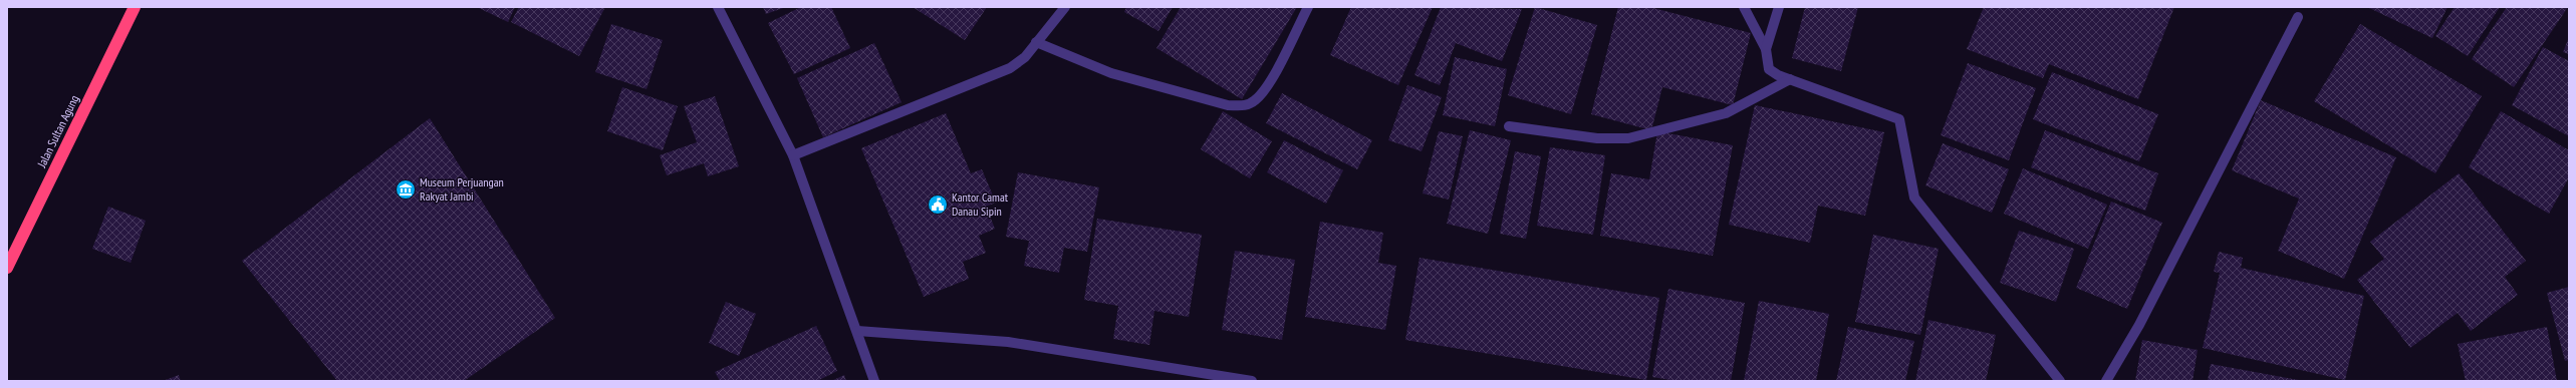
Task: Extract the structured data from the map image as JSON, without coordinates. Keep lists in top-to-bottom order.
{
  "streets": {
    "highway": ["Jalan Sultan Agung"]
  },
  "places": {
    "museum": ["Museum Perjuangan Rakyat Jambi"],
    "public building": ["Kantor Camat Danau Sipin"]
  }
}
